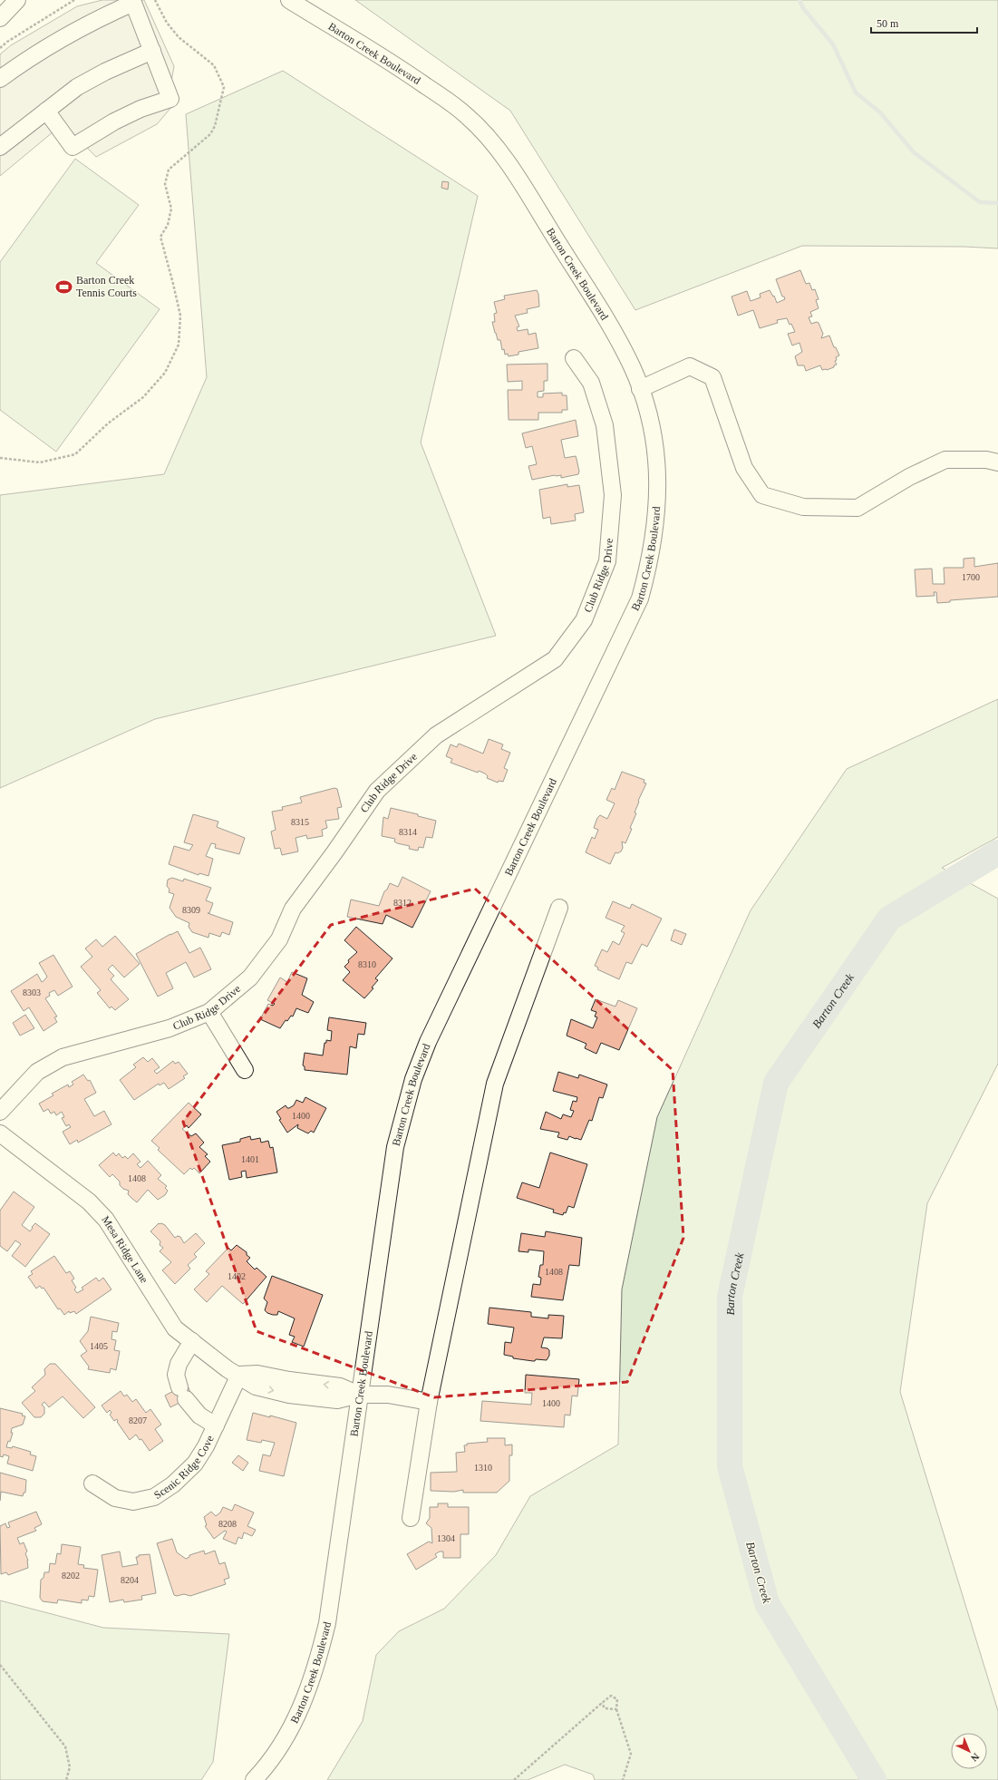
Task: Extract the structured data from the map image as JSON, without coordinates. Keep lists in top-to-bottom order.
{
  "streets": {
    "street": [
      "Barton Creek Boulevard",
      "Club Ridge Drive",
      "Mesa Ridge Lane",
      "Scenic Ridge Cove"
    ]
  },
  "crossings": [
    ["Mesa Ridge Lane", "Scenic Ridge Cove"]
  ],
  "water": ["Barton Creek"],
  "places": {
    "sports": ["Barton Creek Tennis Courts"]
  },
  "house_numbers": [
    "1700",
    "8315",
    "8314",
    "8312",
    "8309",
    "8310",
    "8303",
    "1400",
    "1401",
    "1408",
    "1408",
    "1402",
    "1405",
    "1400",
    "8207",
    "1310",
    "8208",
    "1304",
    "8202",
    "8204"
  ],
  "scale_bar": "50 m",
  "north": "bottom right"
}
